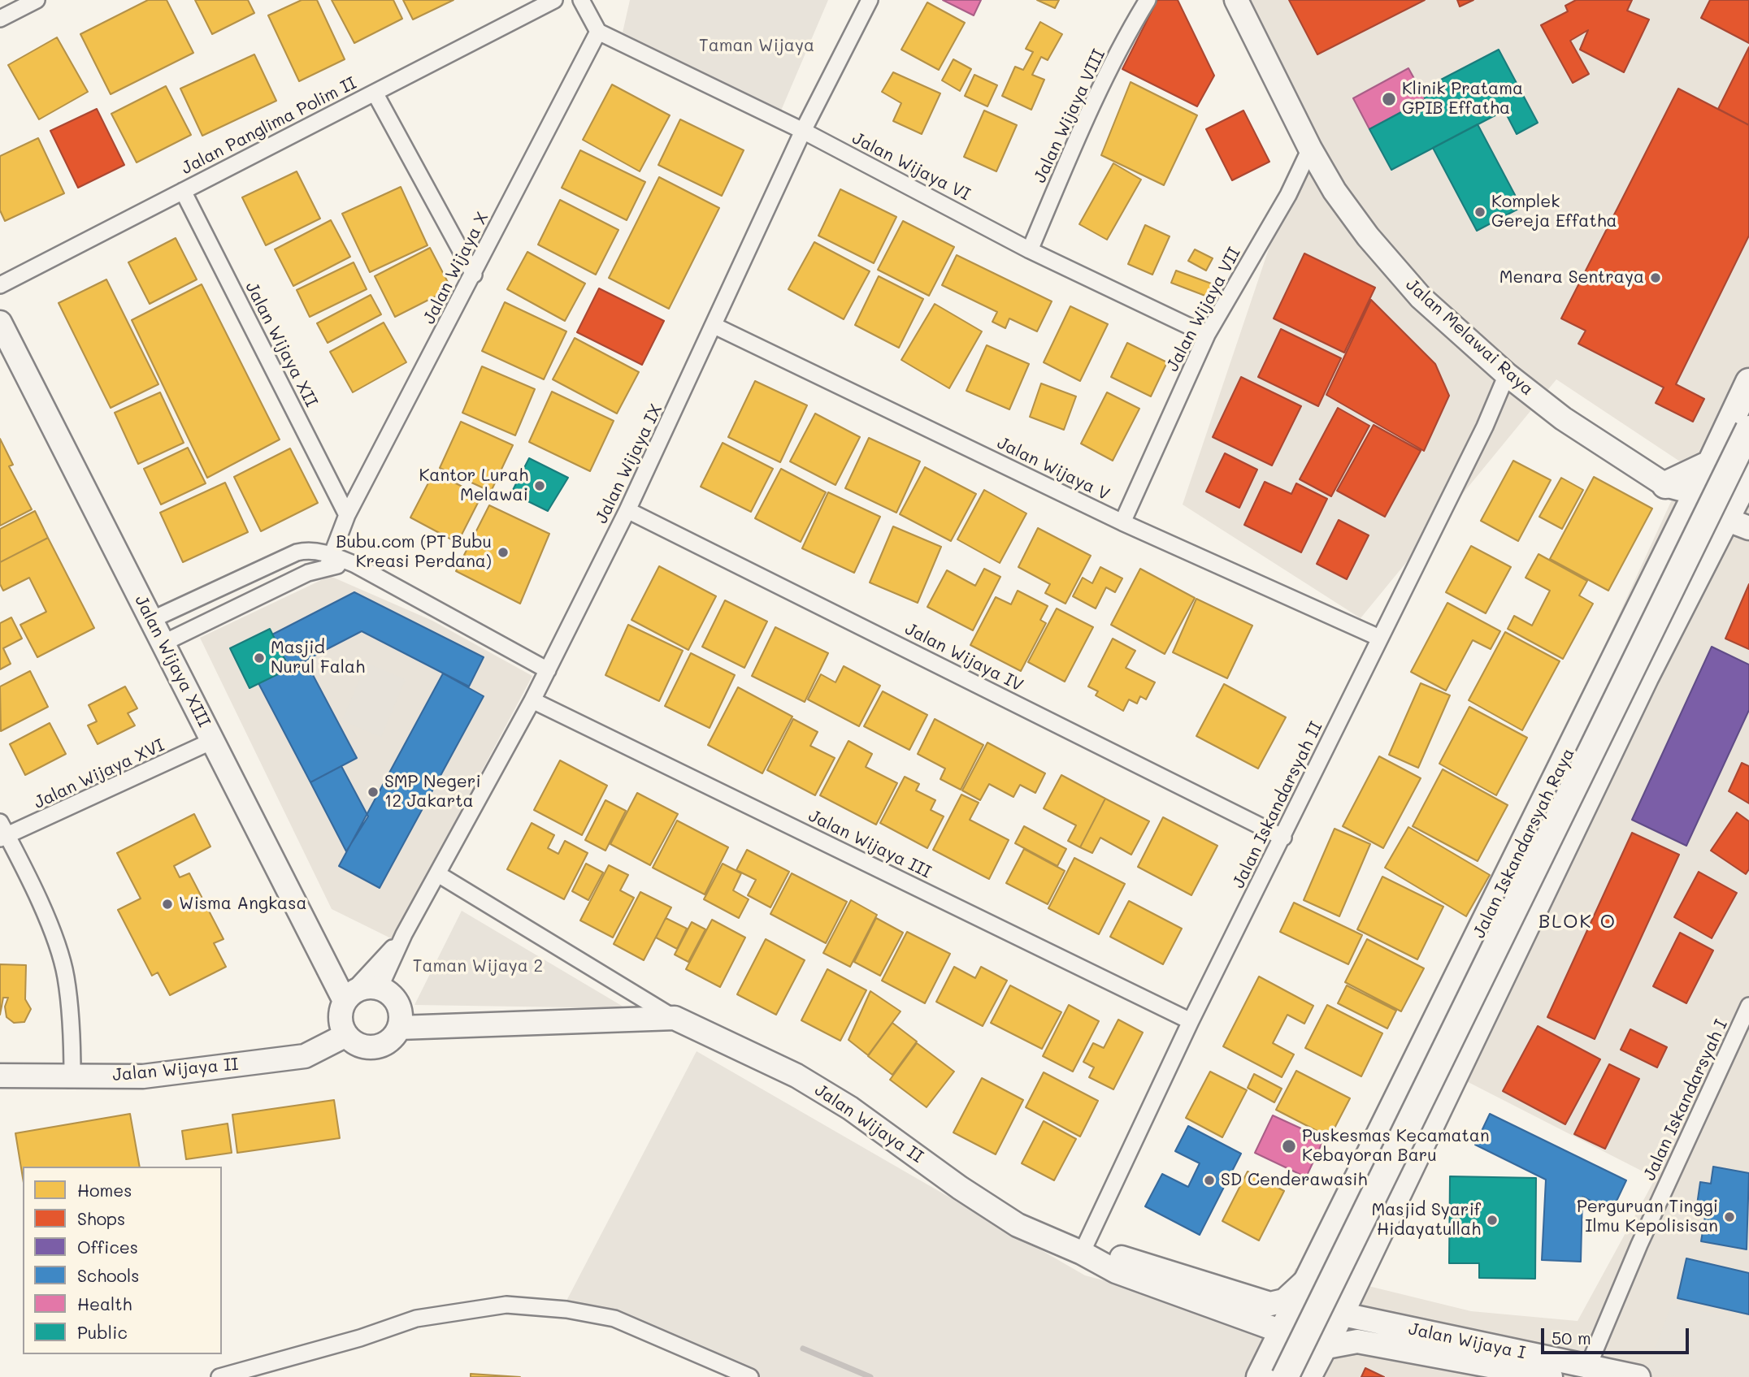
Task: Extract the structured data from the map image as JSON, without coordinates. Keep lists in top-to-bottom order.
{
  "streets": {
    "main road": ["Jalan Iskandarsyah Raya"],
    "street": [
      "Jalan Wijaya VIII",
      "Jalan Panglima Polim II",
      "Jalan Wijaya VI",
      "Jalan Wijaya X",
      "Jalan Wijaya VII",
      "Jalan Melawai Raya",
      "Jalan Wijaya XII",
      "Jalan Wijaya IX",
      "Jalan Wijaya V",
      "Jalan Wijaya IV",
      "Jalan Wijaya XIII",
      "Jalan Wijaya XVI",
      "Jalan Iskandarsyah II",
      "Jalan Wijaya III",
      "Jalan Wijaya II",
      "Jalan Iskandarsyah I",
      "Jalan Wijaya I"
    ]
  },
  "crossings": [
    ["Jalan Wijaya VIII", "Jalan Wijaya VI"],
    ["Jalan Panglima Polim II", "Jalan Wijaya XII"],
    ["Jalan Wijaya VI", "Jalan Wijaya X"],
    ["Jalan Wijaya VI", "Jalan Wijaya VII"],
    ["Jalan Wijaya VI", "Jalan Wijaya IX"],
    ["Jalan Wijaya X", "Jalan Wijaya XII"],
    ["Jalan Wijaya VII", "Jalan Melawai Raya"],
    ["Jalan Wijaya VII", "Jalan Wijaya V"],
    ["Jalan Melawai Raya", "Jalan Iskandarsyah II"],
    ["Jalan Melawai Raya", "Jalan Iskandarsyah Raya"],
    ["Jalan Wijaya IX", "Jalan Wijaya V"],
    ["Jalan Wijaya IX", "Jalan Wijaya IV"],
    ["Jalan Wijaya IX", "Jalan Wijaya XIII"],
    ["Jalan Wijaya IX", "Jalan Wijaya III"],
    ["Jalan Wijaya IX", "Jalan Wijaya II"],
    ["Jalan Wijaya V", "Jalan Iskandarsyah II"],
    ["Jalan Wijaya IV", "Jalan Iskandarsyah II"],
    ["Jalan Wijaya XIII", "Jalan Wijaya XVI"],
    ["Jalan Wijaya XIII", "Jalan Wijaya II"],
    ["Jalan Iskandarsyah II", "Jalan Wijaya III"],
    ["Jalan Iskandarsyah II", "Jalan Wijaya II"],
    ["Jalan Iskandarsyah Raya", "Jalan Wijaya II"],
    ["Jalan Iskandarsyah Raya", "Jalan Wijaya I"],
    ["Jalan Iskandarsyah I", "Jalan Wijaya I"]
  ],
  "districts": ["BLOK O"],
  "parks": ["Taman Wijaya", "Taman Wijaya 2"],
  "places": [
    "Klinik Pratama GPIB Effatha",
    "Komplek Gereja Effatha",
    "Menara Sentraya",
    "Kantor Lurah Melawai",
    "Bubu.com (PT Bubu Kreasi Perdana)",
    "Masjid Nurul Falah",
    "SMP Negeri 12 Jakarta",
    "Wisma Angkasa",
    "Puskesmas Kecamatan Kebayoran Baru",
    "SD Cenderawasih",
    "Perguruan Tinggi Ilmu Kepolisisan",
    "Masjid Syarif Hidayatullah"
  ],
  "legend": [
    "Homes",
    "Shops",
    "Offices",
    "Schools",
    "Health",
    "Public"
  ],
  "scale_bar": "50 m"
}
